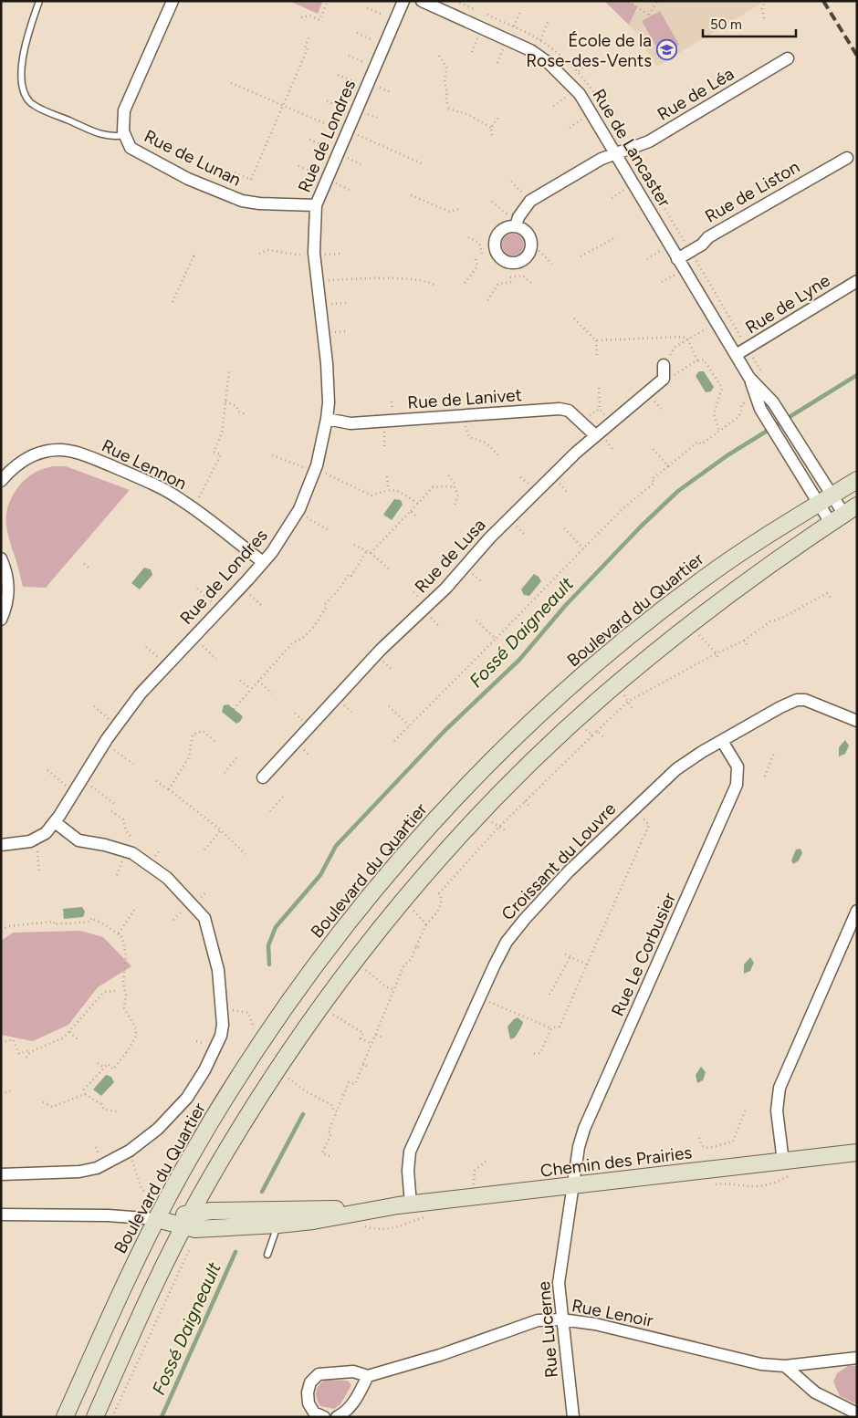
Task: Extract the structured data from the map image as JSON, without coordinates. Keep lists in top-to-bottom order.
{
  "streets": {
    "main road": ["Boulevard du Quartier", "Chemin des Prairies"],
    "street": [
      "Rue de Léa",
      "Rue de Londres",
      "Rue de Lancaster",
      "Rue de Lunan",
      "Rue de Liston",
      "Rue de Lyne",
      "Rue de Lanivet",
      "Rue Lennon",
      "Rue de Lusa",
      "Croissant du Louvre",
      "Rue Le Corbusier",
      "Rue Lenoir",
      "Rue Lucerne"
    ]
  },
  "crossings": [
    ["Rue de Léa", "Rue de Lancaster"],
    ["Rue de Londres", "Rue de Lunan"],
    ["Rue de Londres", "Rue de Lanivet"],
    ["Rue de Londres", "Rue Lennon"],
    ["Rue de Lancaster", "Rue de Liston"],
    ["Rue de Lancaster", "Rue de Lyne"],
    ["Rue de Lancaster", "Boulevard du Quartier"],
    ["Rue de Lanivet", "Rue de Lusa"],
    ["Boulevard du Quartier", "Chemin des Prairies"],
    ["Croissant du Louvre", "Rue Le Corbusier"],
    ["Croissant du Louvre", "Chemin des Prairies"],
    ["Rue Le Corbusier", "Chemin des Prairies"],
    ["Rue Le Corbusier", "Rue Lucerne"],
    ["Chemin des Prairies", "Rue Lucerne"],
    ["Rue Lenoir", "Rue Lucerne"]
  ],
  "water": ["Fossé Daigneault"],
  "places": {
    "school or university": ["École de la Rose-des-Vents"]
  },
  "scale_bar": "50 m"
}
